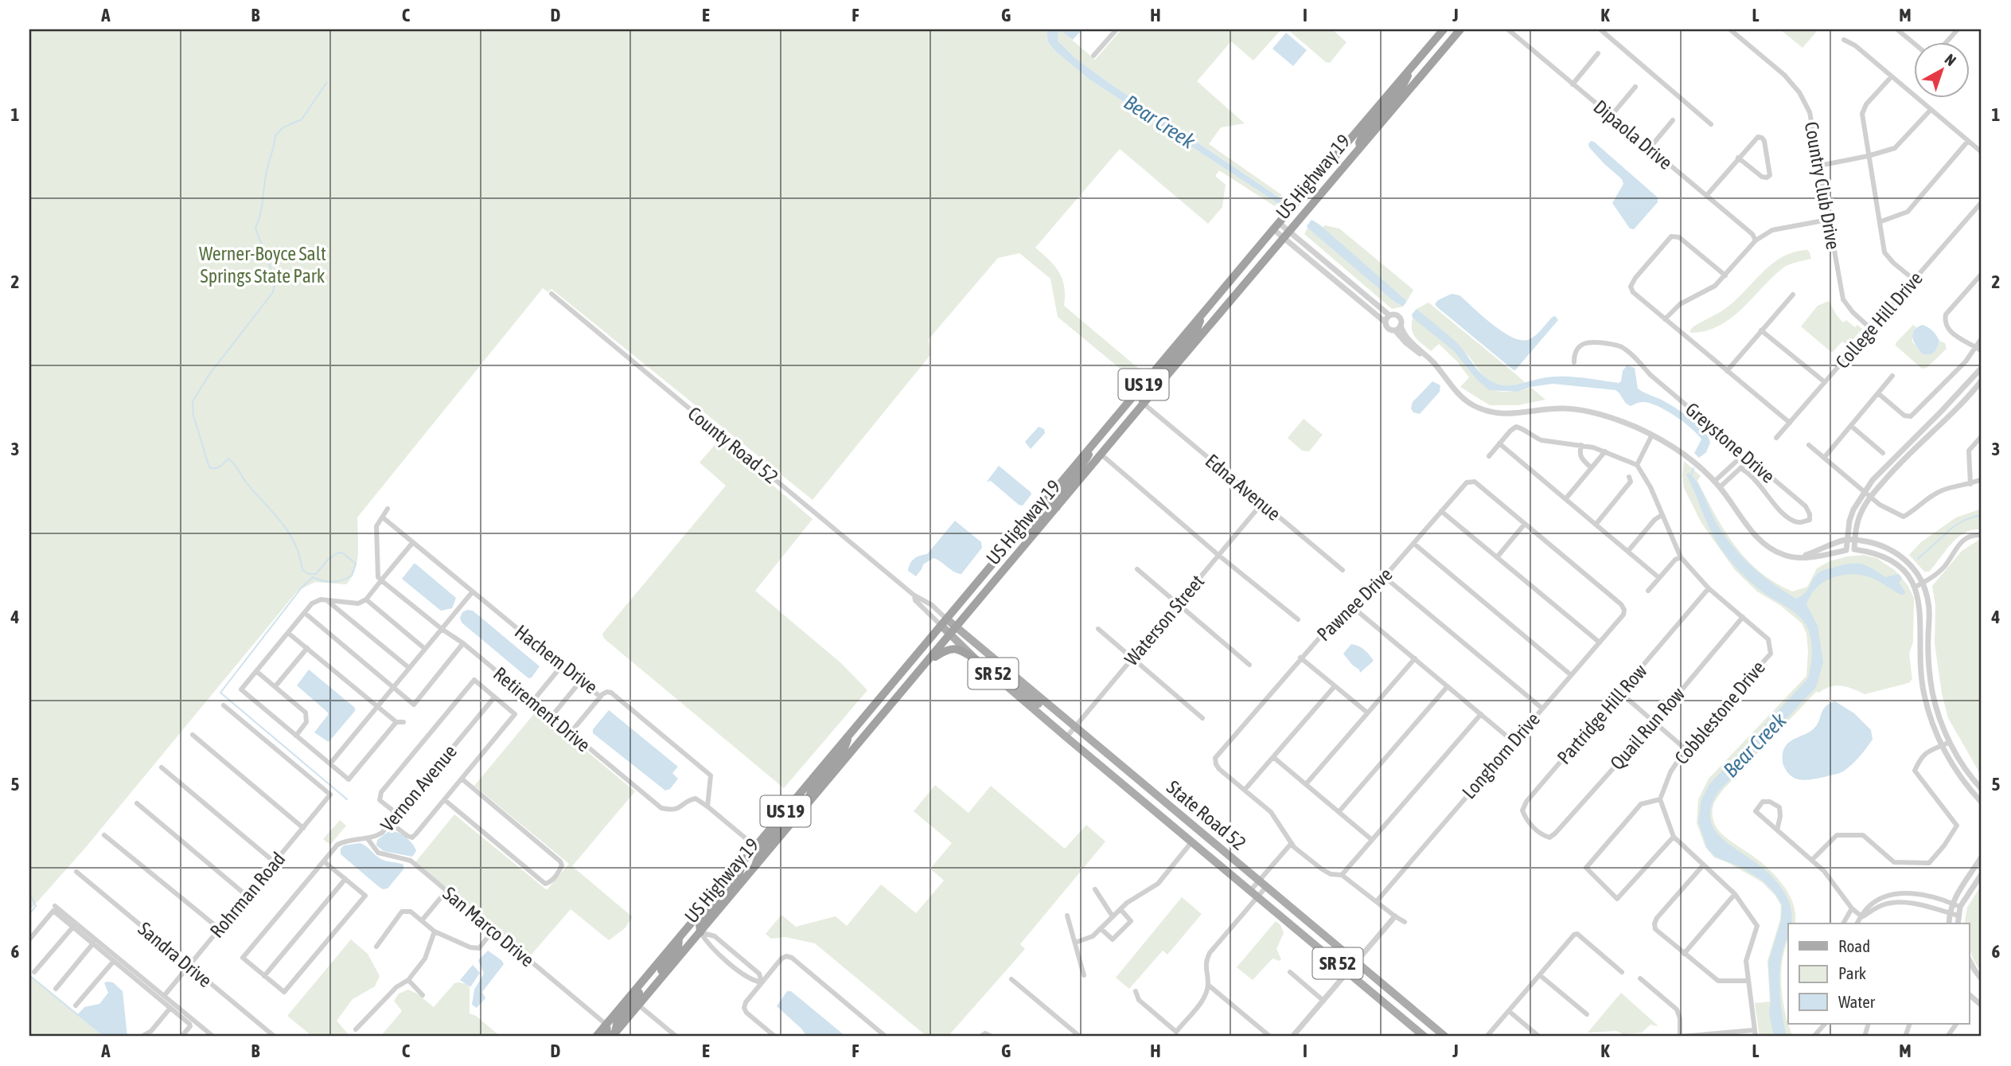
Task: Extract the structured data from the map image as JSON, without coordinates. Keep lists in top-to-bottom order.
{
  "streets": {
    "highway": ["US Highway 19", "US 19"],
    "main road": ["SR 52", "State Road 52"],
    "street": [
      "Dipaola Drive",
      "Country Club Drive",
      "College Hill Drive",
      "Greystone Drive",
      "County Road 52",
      "Edna Avenue",
      "Pawnee Drive",
      "Waterson Street",
      "Hachem Drive",
      "Retirement Drive",
      "Cobblestone Drive",
      "Partridge Hill Row",
      "Quail Run Row",
      "Longhorn Drive",
      "Vernon Avenue",
      "Rohrman Road",
      "San Marco Drive",
      "Sandra Drive"
    ]
  },
  "crossings": [
    ["US Highway 19", "County Road 52"],
    ["US Highway 19", "Edna Avenue"],
    ["US Highway 19", "State Road 52"],
    ["US Highway 19", "San Marco Drive"],
    ["Country Club Drive", "College Hill Drive"],
    ["County Road 52", "State Road 52"],
    ["Edna Avenue", "Waterson Street"],
    ["Pawnee Drive", "Longhorn Drive"],
    ["Waterson Street", "State Road 52"],
    ["Hachem Drive", "Retirement Drive"],
    ["Cobblestone Drive", "Partridge Hill Row"],
    ["Cobblestone Drive", "Quail Run Row"],
    ["Partridge Hill Row", "Quail Run Row"],
    ["Vernon Avenue", "San Marco Drive"],
    ["Rohrman Road", "Sandra Drive"]
  ],
  "water": ["Bear Creek"],
  "parks": ["Werner-Boyce Salt Springs State Park"],
  "legend": ["Road", "Park", "Water"],
  "north": "top right",
  "grid": {
    "columns": [
      "A",
      "B",
      "C",
      "D",
      "E",
      "F",
      "G",
      "H",
      "I",
      "J",
      "K",
      "L",
      "M"
    ],
    "rows": [
      "1",
      "2",
      "3",
      "4",
      "5",
      "6"
    ]
  }
}
